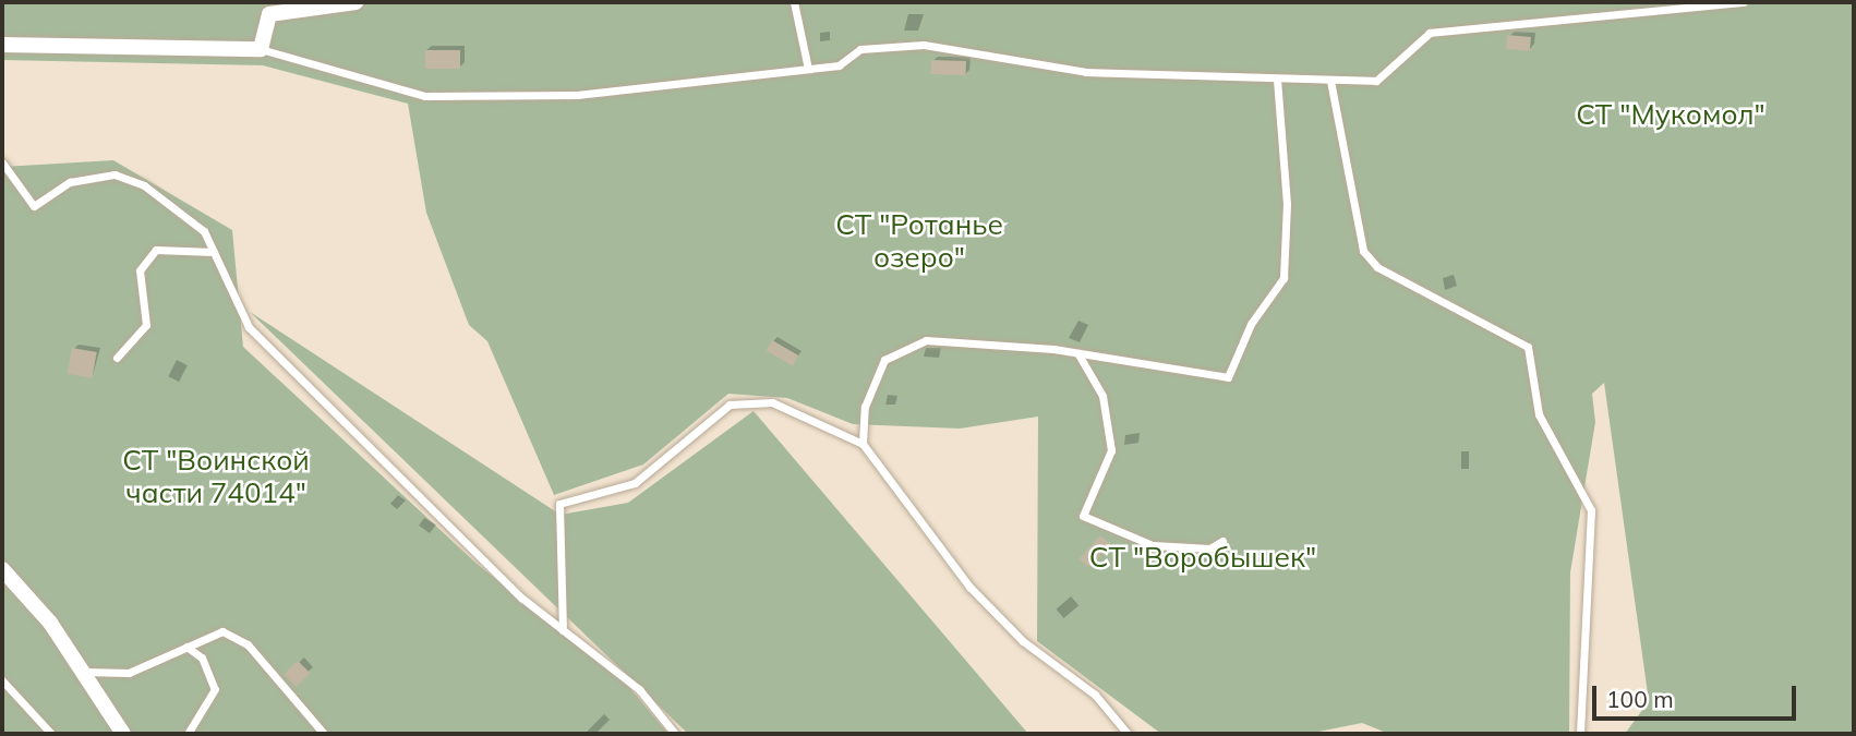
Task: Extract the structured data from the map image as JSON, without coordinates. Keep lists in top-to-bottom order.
{
  "parks": [
    "СТ \"Мукомол\"",
    "СТ \"Ротанье озеро\"",
    "СТ \"Воинской части 74014\"",
    "СТ \"Воробышек\""
  ],
  "scale_bar": "100 m"
}
